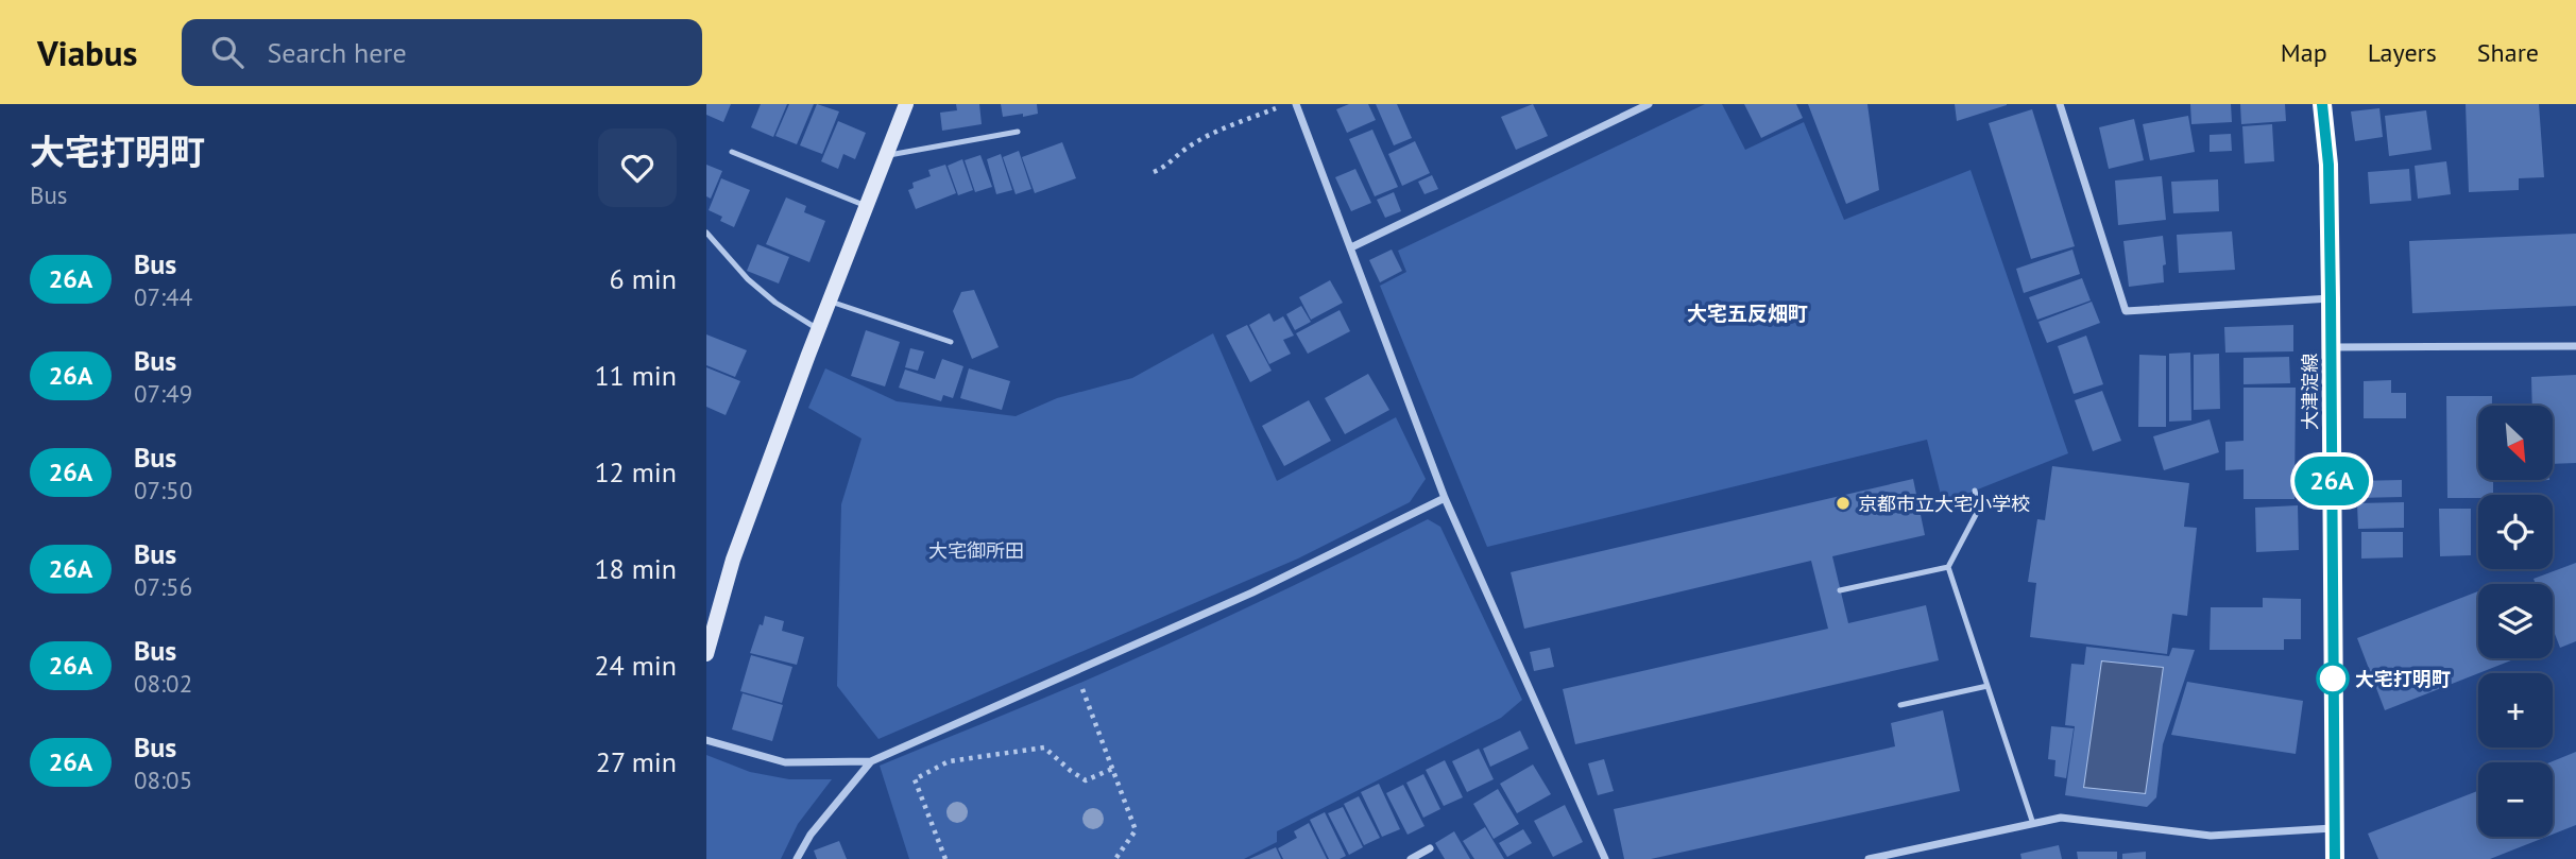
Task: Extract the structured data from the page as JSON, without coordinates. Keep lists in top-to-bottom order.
{
  "streets": {
    "main road": ["大津淀線"]
  },
  "districts": ["大宅五反畑町"],
  "parks": ["大宅御所田"],
  "places": ["京都市立大宅小学校", "大宅打明町"],
  "lines": ["bus line 26A"],
  "north": "bottom right",
  "page": {
    "header": "Viabus",
    "search": "Search here",
    "nav": ["Map", "Layers", "Share"],
    "heading": ["大宅打明町", "Bus"],
    "on_map": "26A",
    "list": [
      {
        "mark": "26A",
        "name": "Bus",
        "note": "07:44",
        "value": "6 min"
      },
      {
        "mark": "26A",
        "name": "Bus",
        "note": "07:49",
        "value": "11 min"
      },
      {
        "mark": "26A",
        "name": "Bus",
        "note": "07:50",
        "value": "12 min"
      },
      {
        "mark": "26A",
        "name": "Bus",
        "note": "07:56",
        "value": "18 min"
      },
      {
        "mark": "26A",
        "name": "Bus",
        "note": "08:02",
        "value": "24 min"
      },
      {
        "mark": "26A",
        "name": "Bus",
        "note": "08:05",
        "value": "27 min"
      }
    ],
    "map_buttons": ["+", "−"]
  }
}
